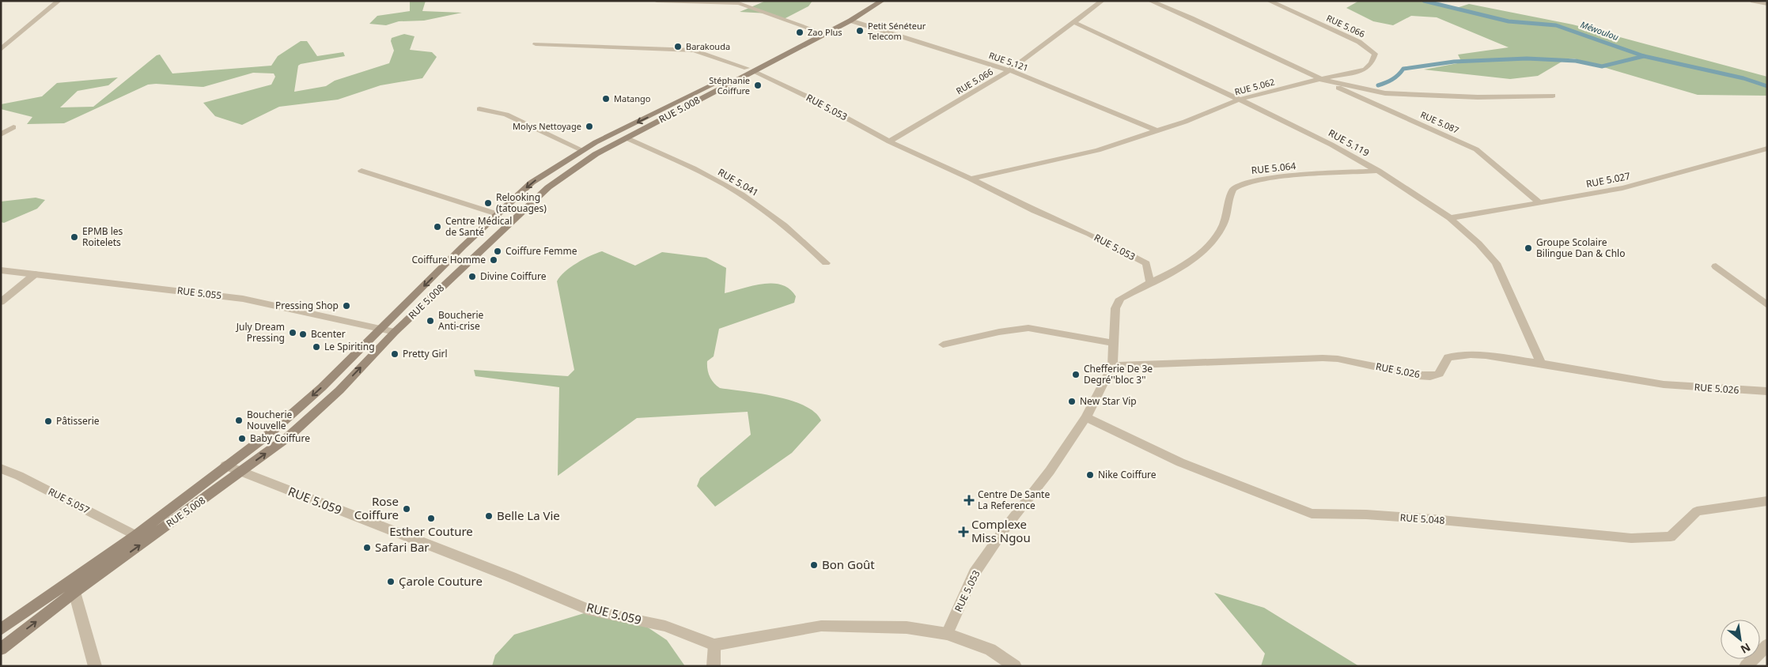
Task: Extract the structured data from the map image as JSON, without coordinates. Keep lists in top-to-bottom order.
{
  "streets": {
    "main road": ["RUE 5.008"],
    "street": [
      "RUE 5.066",
      "RUE 5.121",
      "RUE 5.062",
      "RUE 5.053",
      "RUE 5.087",
      "RUE 5.119",
      "RUE 5.064",
      "RUE 5.027",
      "RUE 5.041",
      "RUE 5.055",
      "RUE 5.026",
      "RUE 5.057",
      "RUE 5.059",
      "RUE 5.048"
    ]
  },
  "crossings": [
    ["RUE 5.066", "RUE 5.121"],
    ["RUE 5.066", "RUE 5.062"],
    ["RUE 5.066", "RUE 5.053"],
    ["RUE 5.066", "RUE 5.087"],
    ["RUE 5.066", "RUE 5.119"],
    ["RUE 5.121", "RUE 5.062"],
    ["RUE 5.121", "RUE 5.008"],
    ["RUE 5.062", "RUE 5.053"],
    ["RUE 5.062", "RUE 5.087"],
    ["RUE 5.062", "RUE 5.119"],
    ["RUE 5.053", "RUE 5.008"],
    ["RUE 5.053", "RUE 5.064"],
    ["RUE 5.053", "RUE 5.026"],
    ["RUE 5.053", "RUE 5.048"],
    ["RUE 5.008", "RUE 5.041"],
    ["RUE 5.008", "RUE 5.055"],
    ["RUE 5.008", "RUE 5.057"],
    ["RUE 5.008", "RUE 5.059"],
    ["RUE 5.087", "RUE 5.027"],
    ["RUE 5.119", "RUE 5.064"],
    ["RUE 5.119", "RUE 5.027"],
    ["RUE 5.119", "RUE 5.026"]
  ],
  "water": ["Méwoulou"],
  "places": {
    "other": [
      "Petit Sénéteur Telecom",
      "Zao Plus",
      "Barakouda",
      "Stéphanie Coiffure",
      "Matango",
      "Molys Nettoyage",
      "Relooking (tatouages)",
      "Centre Médical de Santé",
      "EPMB les Roitelets",
      "Groupe Scolaire Bilingue Dan & Chlo",
      "Coiffure Femme",
      "Coiffure Homme",
      "Divine Coiffure",
      "Pressing Shop",
      "Boucherie Anti-crise",
      "July Dream Pressing",
      "Bcenter",
      "Le Spiriting",
      "Pretty Girl",
      "Chefferie De 3e Degré''bloc 3''",
      "New Star Vip",
      "Boucherie Nouvelle",
      "Pâtisserie",
      "Baby Coiffure",
      "Nike Coiffure",
      "Rose Coiffure",
      "Belle La Vie",
      "Esther Couture",
      "Safari Bar",
      "Bon Goût",
      "Çarole Couture"
    ],
    "health": ["Centre De Sante La Reference", "Complexe Miss Ngou"]
  },
  "north": "bottom right"
}
